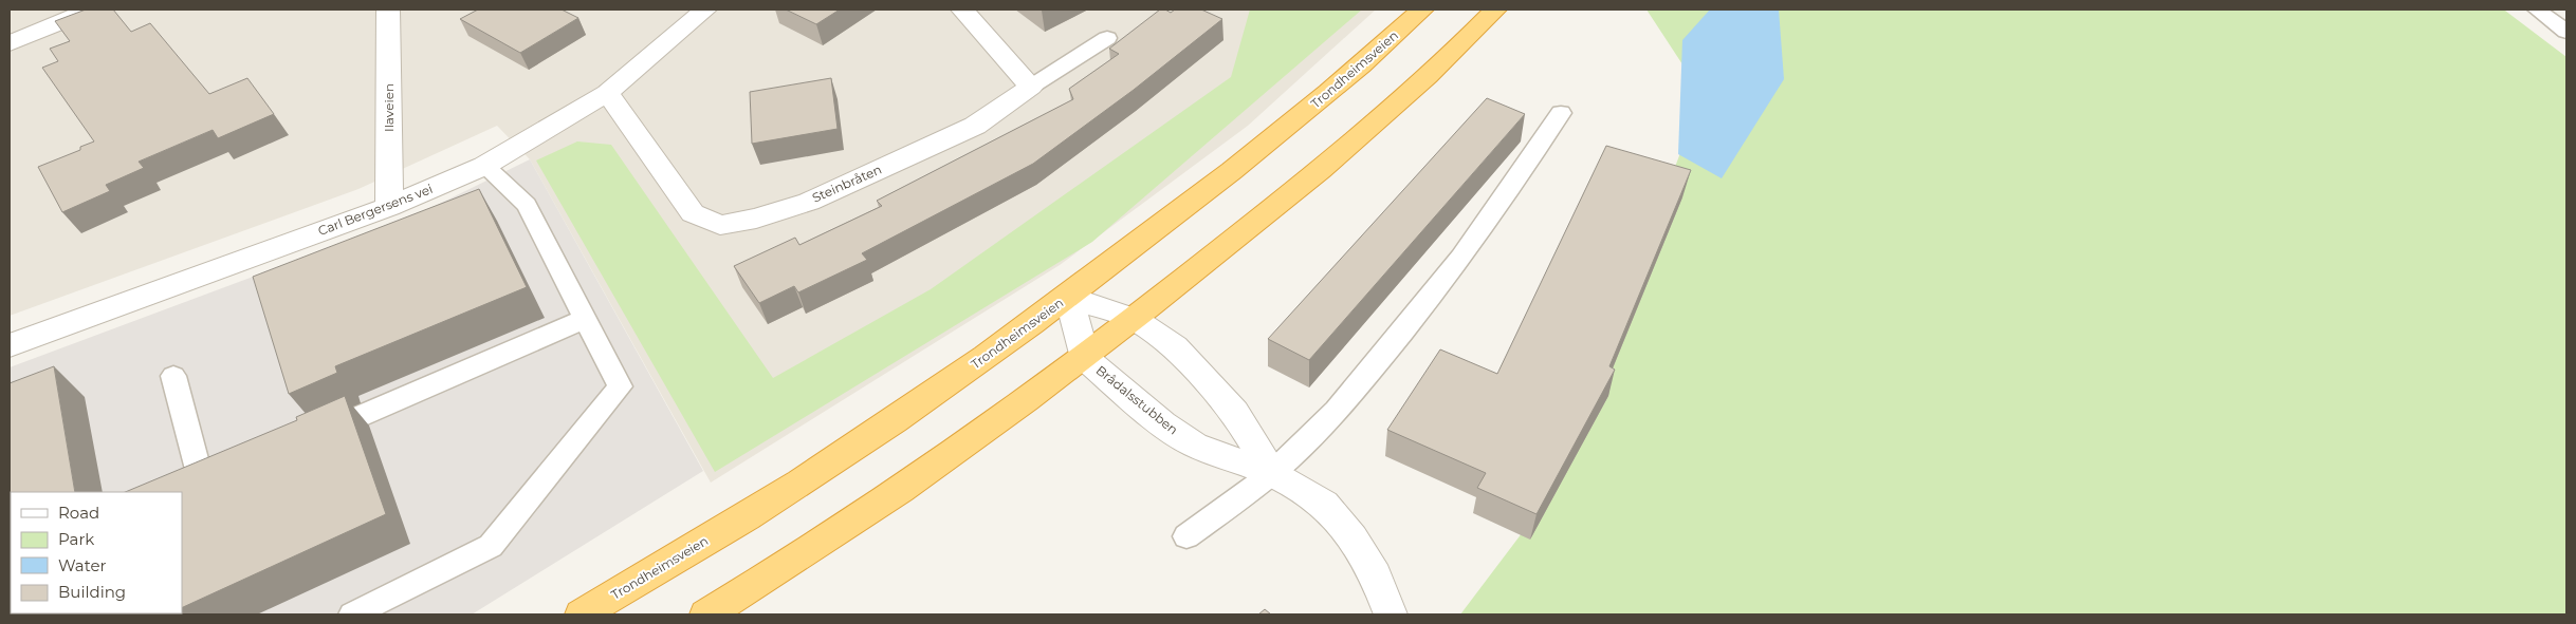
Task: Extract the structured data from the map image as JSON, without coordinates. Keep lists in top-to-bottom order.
{
  "streets": {
    "highway": ["Trondheimsveien"],
    "street": [
      "Ilaveien",
      "Steinbråten",
      "Carl Bergersens vei",
      "Brådalsstubben"
    ]
  },
  "crossings": [
    ["Trondheimsveien", "Brådalsstubben"],
    ["Ilaveien", "Carl Bergersens vei"],
    ["Steinbråten", "Carl Bergersens vei"]
  ],
  "legend": [
    "Road",
    "Park",
    "Water",
    "Building"
  ]
}
